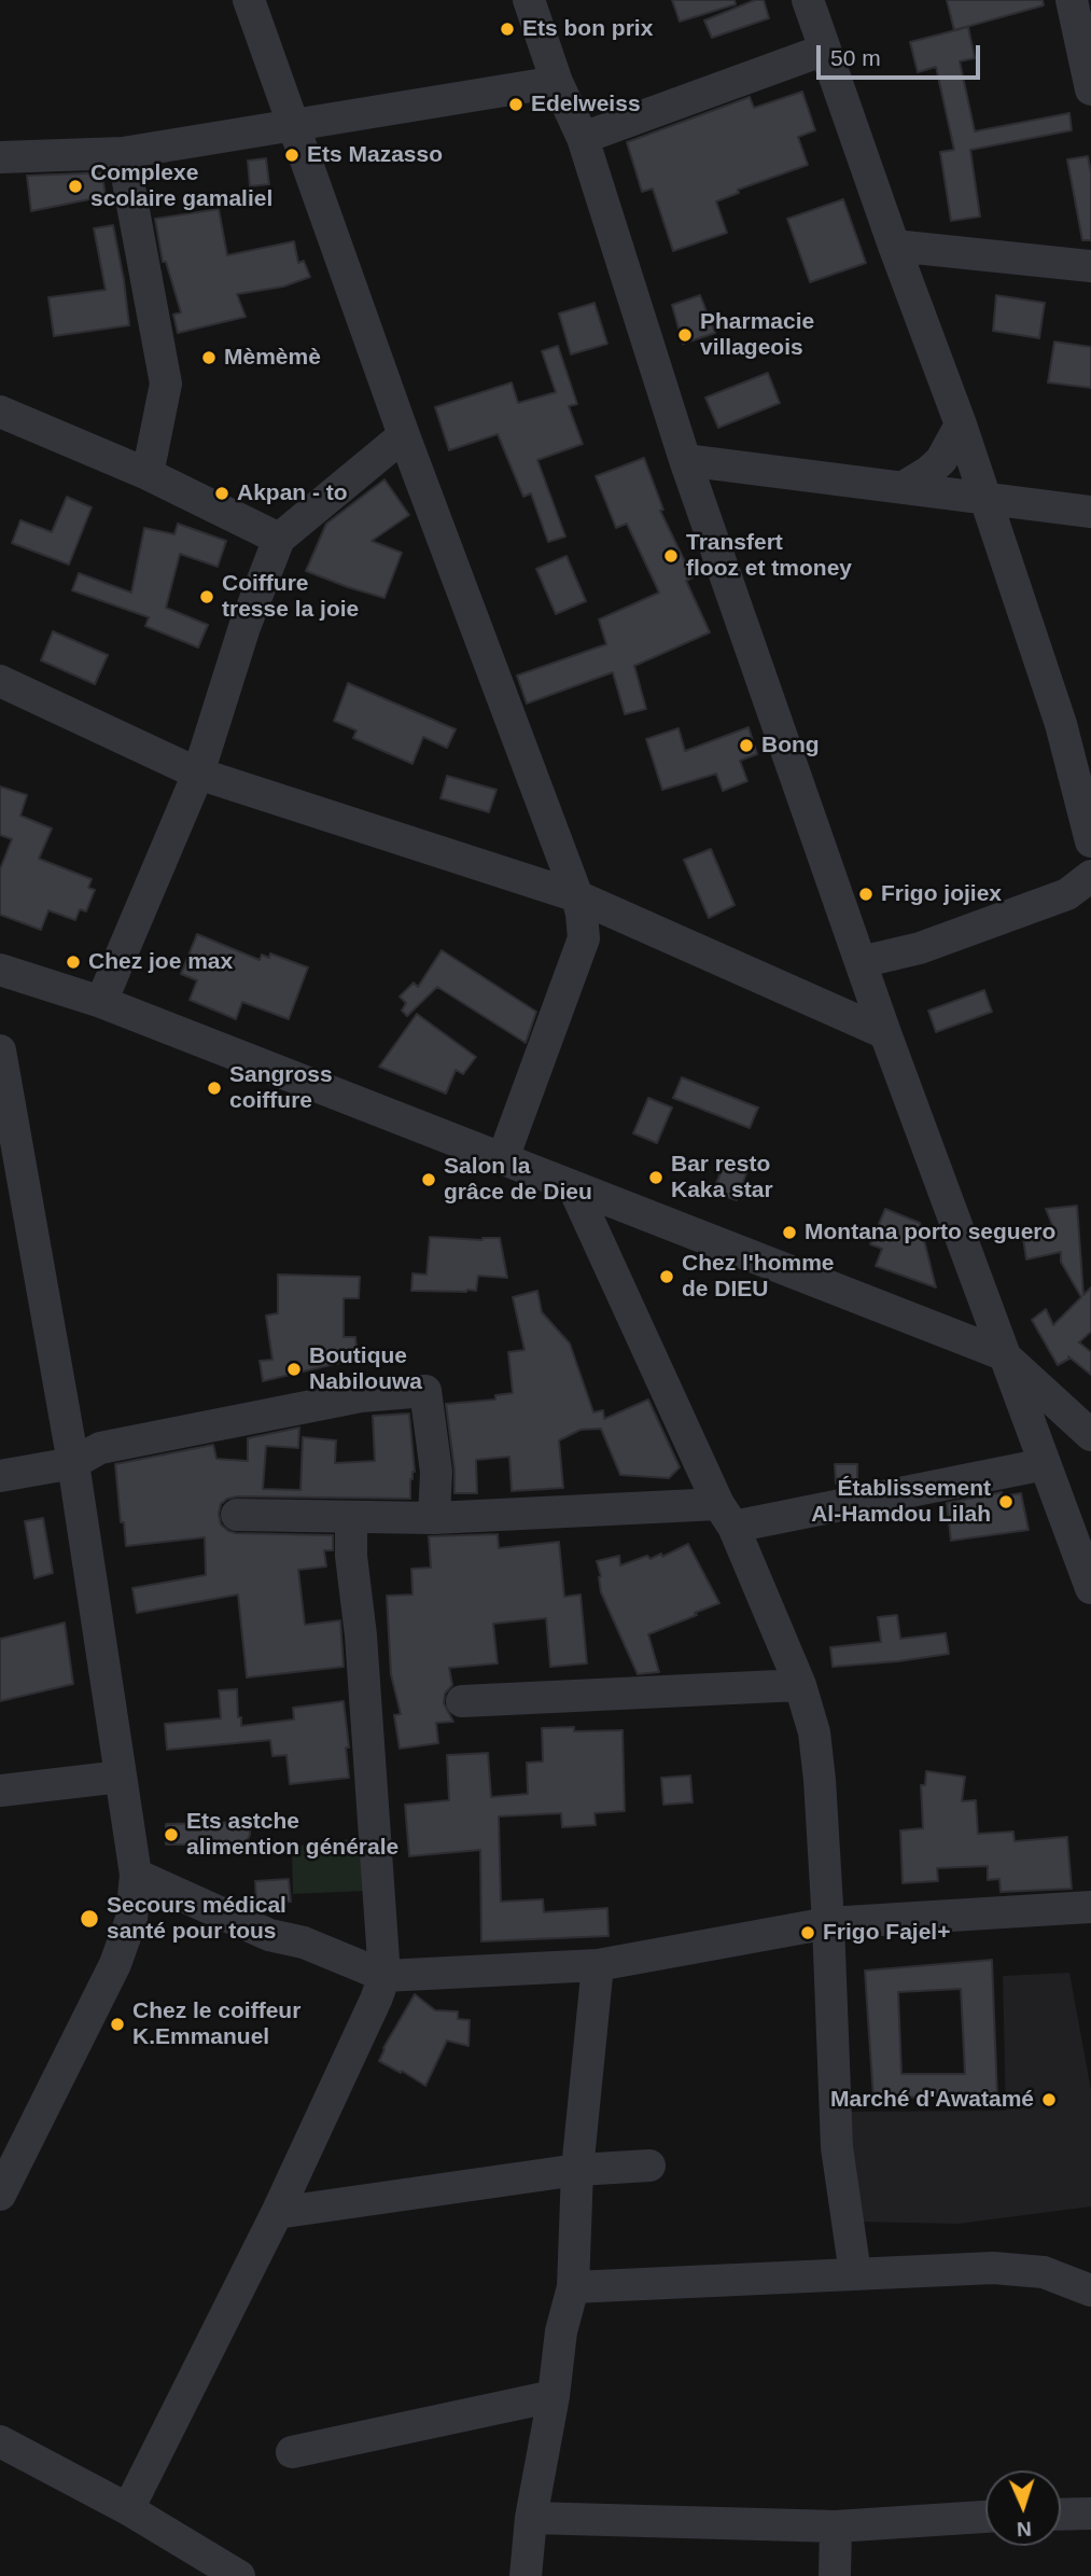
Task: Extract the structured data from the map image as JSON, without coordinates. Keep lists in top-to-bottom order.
{
  "places": [
    "Ets bon prix",
    "Edelweiss",
    "Ets Mazasso",
    "Complexe scolaire gamaliel",
    "Pharmacie villageois",
    "Mèmèmè",
    "Akpan - to",
    "Transfert flooz et tmoney",
    "Coiffure tresse la joie",
    "Bong",
    "Frigo jojiex",
    "Chez joe max",
    "Sangross coiffure",
    "Bar resto Kaka star",
    "Salon la grâce de Dieu",
    "Montana porto seguero",
    "Chez l'homme de DIEU",
    "Boutique Nabilouwa",
    "Établissement Al-Hamdou Lilah",
    "Ets astche alimention générale",
    "Secours médical santé pour tous",
    "Frigo Fajel+",
    "Chez le coiffeur K.Emmanuel",
    "Marché d'Awatamé"
  ],
  "scale_bar": "50 m",
  "north": "bottom"
}
